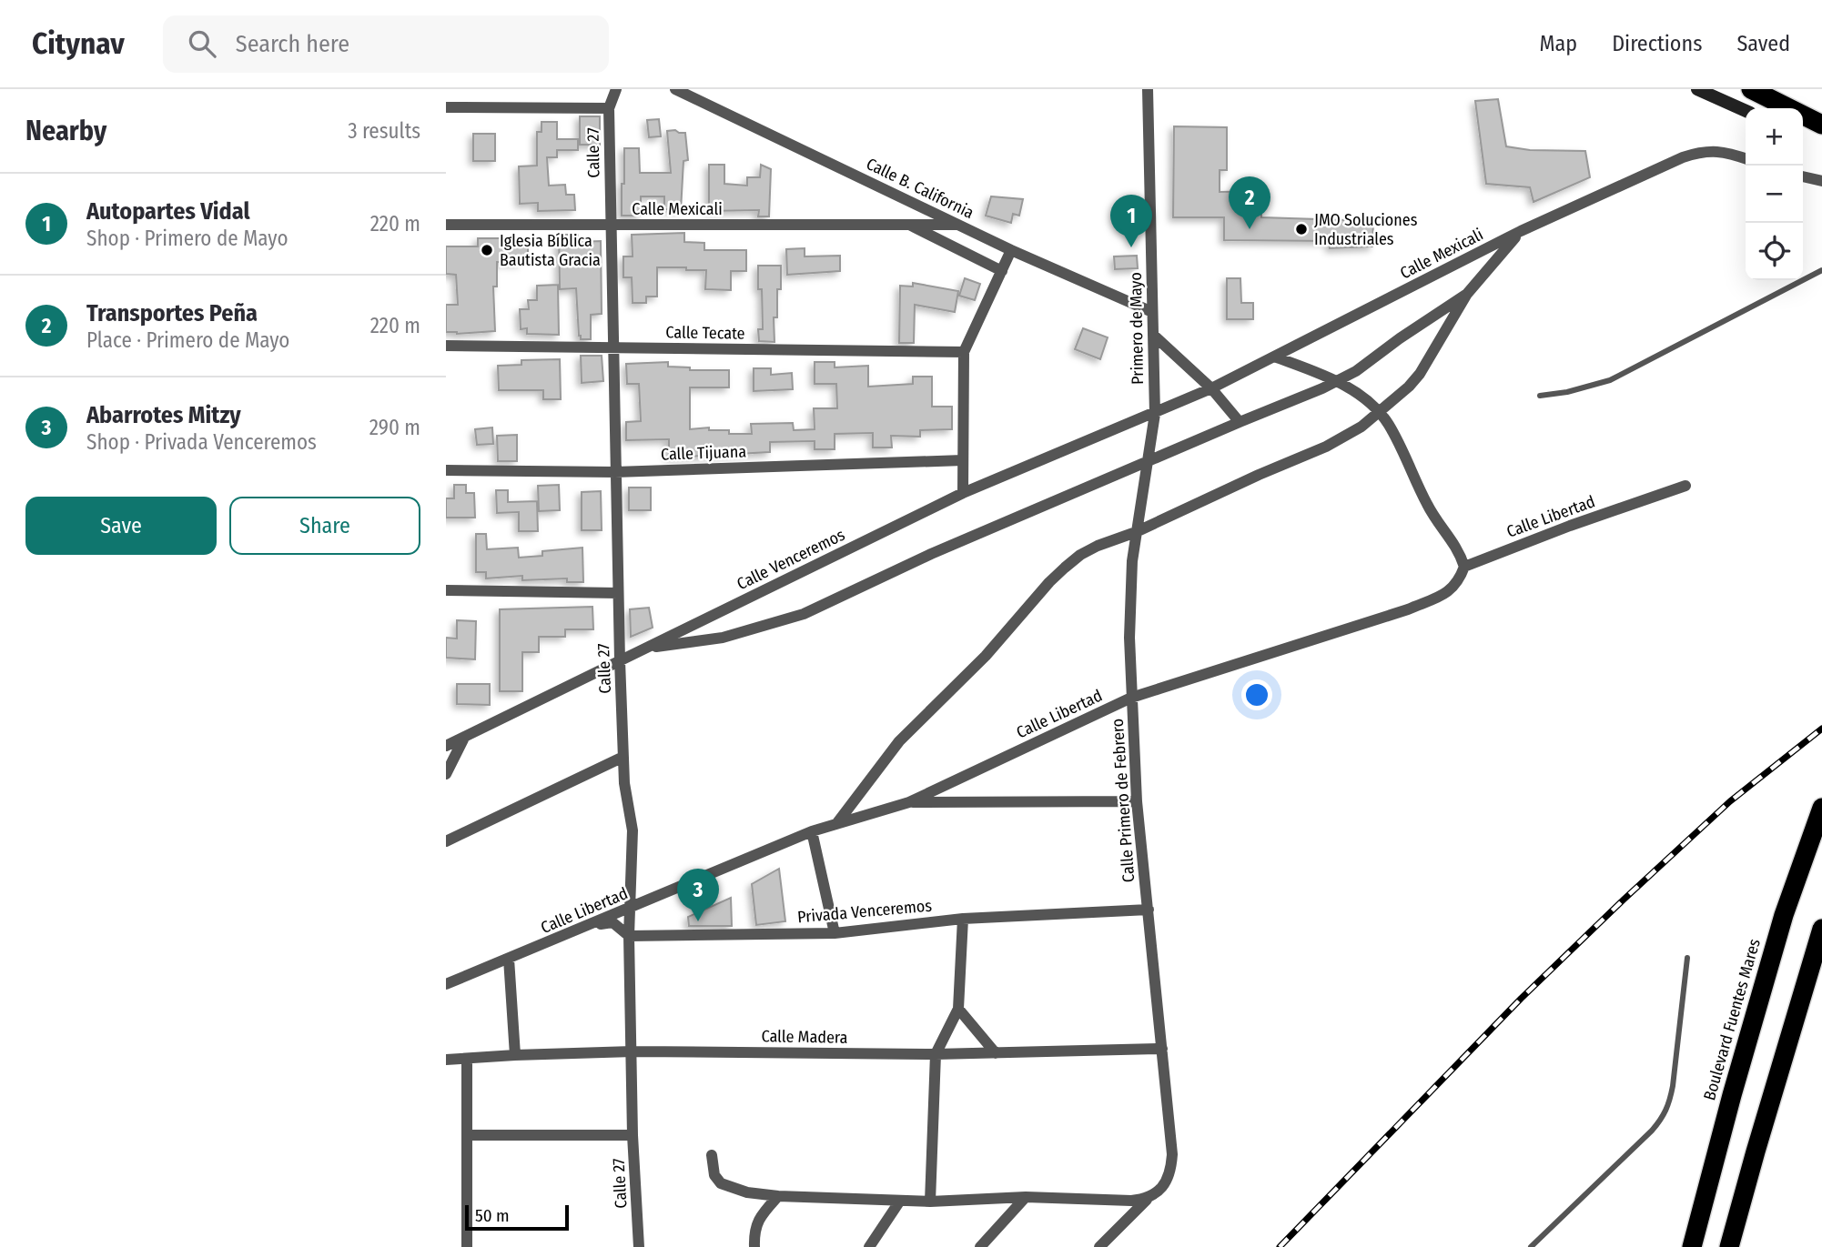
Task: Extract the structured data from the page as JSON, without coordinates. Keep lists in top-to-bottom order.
{
  "streets": {
    "highway": ["Boulevard Fuentes Mares"],
    "street": [
      "Calle 27",
      "Calle B. California",
      "Calle Mexicali",
      "Primero de Mayo",
      "Calle Tecate",
      "Calle Tijuana",
      "Calle Libertad",
      "Calle Venceremos",
      "Calle Primero de Febrero",
      "Privada Venceremos",
      "Calle Madera"
    ]
  },
  "crossings": [
    ["Calle 27", "Calle Mexicali"],
    ["Calle 27", "Calle Tecate"],
    ["Calle 27", "Calle Tijuana"],
    ["Calle 27", "Calle Libertad"],
    ["Calle 27", "Calle Venceremos"],
    ["Calle 27", "Privada Venceremos"],
    ["Calle 27", "Calle Madera"],
    ["Calle B. California", "Calle Mexicali"],
    ["Calle B. California", "Primero de Mayo"],
    ["Calle Mexicali", "Primero de Mayo"],
    ["Calle Mexicali", "Calle Venceremos"],
    ["Calle Mexicali", "Calle Primero de Febrero"],
    ["Primero de Mayo", "Calle Venceremos"],
    ["Primero de Mayo", "Calle Primero de Febrero"],
    ["Calle Libertad", "Calle Primero de Febrero"],
    ["Calle Libertad", "Privada Venceremos"],
    ["Calle Venceremos", "Calle Primero de Febrero"],
    ["Calle Primero de Febrero", "Privada Venceremos"],
    ["Calle Primero de Febrero", "Calle Madera"]
  ],
  "places": ["JMO Soluciones Industriales", "Iglesia Bíblica Bautista Gracia"],
  "scale_bar": "50 m",
  "page": {
    "header": "Citynav",
    "search": "Search here",
    "nav": ["Map", "Directions", "Saved"],
    "heading": ["Nearby", "3 results"],
    "map_buttons": ["+", "−"],
    "list": [
      {
        "mark": "1",
        "name": "Autopartes Vidal",
        "note": "Shop · Primero de Mayo",
        "value": "220 m"
      },
      {
        "mark": "2",
        "name": "Transportes Peña",
        "note": "Place · Primero de Mayo",
        "value": "220 m"
      },
      {
        "mark": "3",
        "name": "Abarrotes Mitzy",
        "note": "Shop · Privada Venceremos",
        "value": "290 m"
      }
    ],
    "pins": ["2", "1", "3"],
    "buttons": ["Save", "Share"],
    "scale": "50 m"
  }
}
